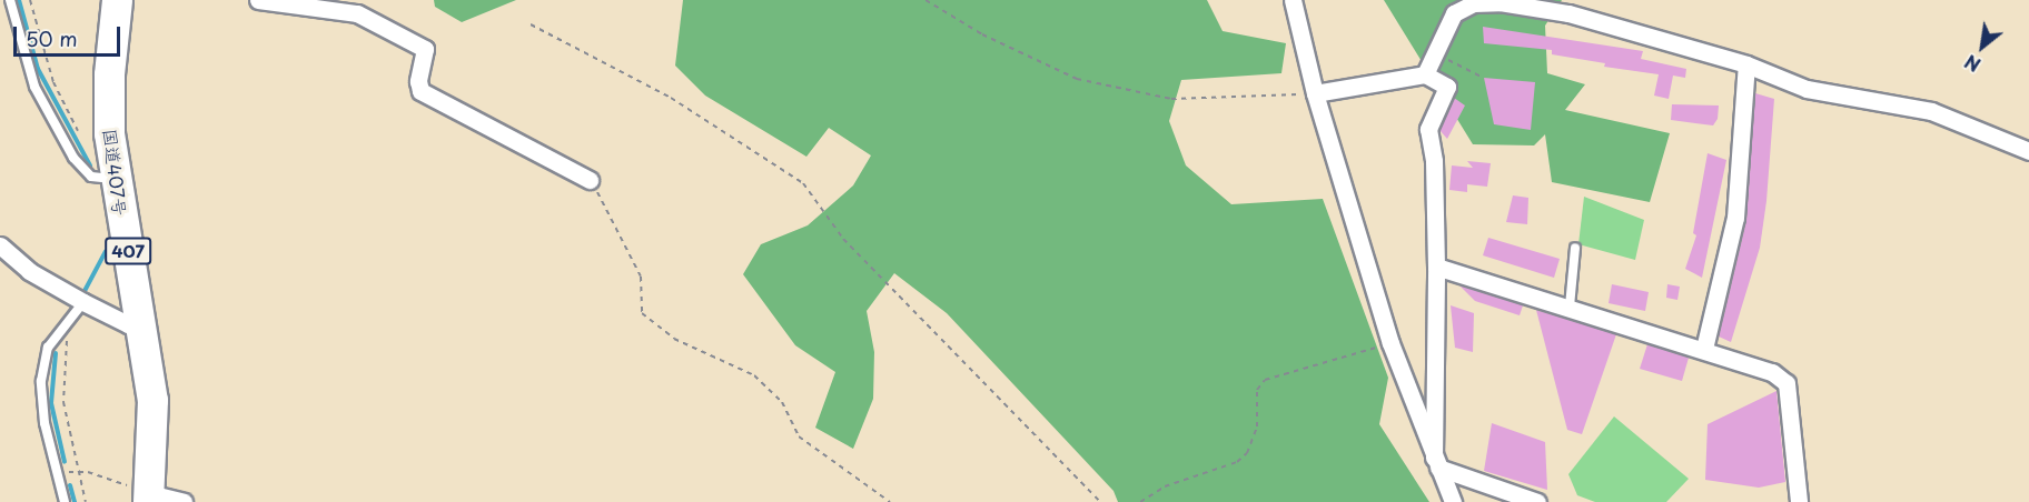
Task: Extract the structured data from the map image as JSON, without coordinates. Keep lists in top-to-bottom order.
{
  "streets": {
    "highway": ["国道407号", "407"]
  },
  "scale_bar": "50 m",
  "north": "bottom left"
}
